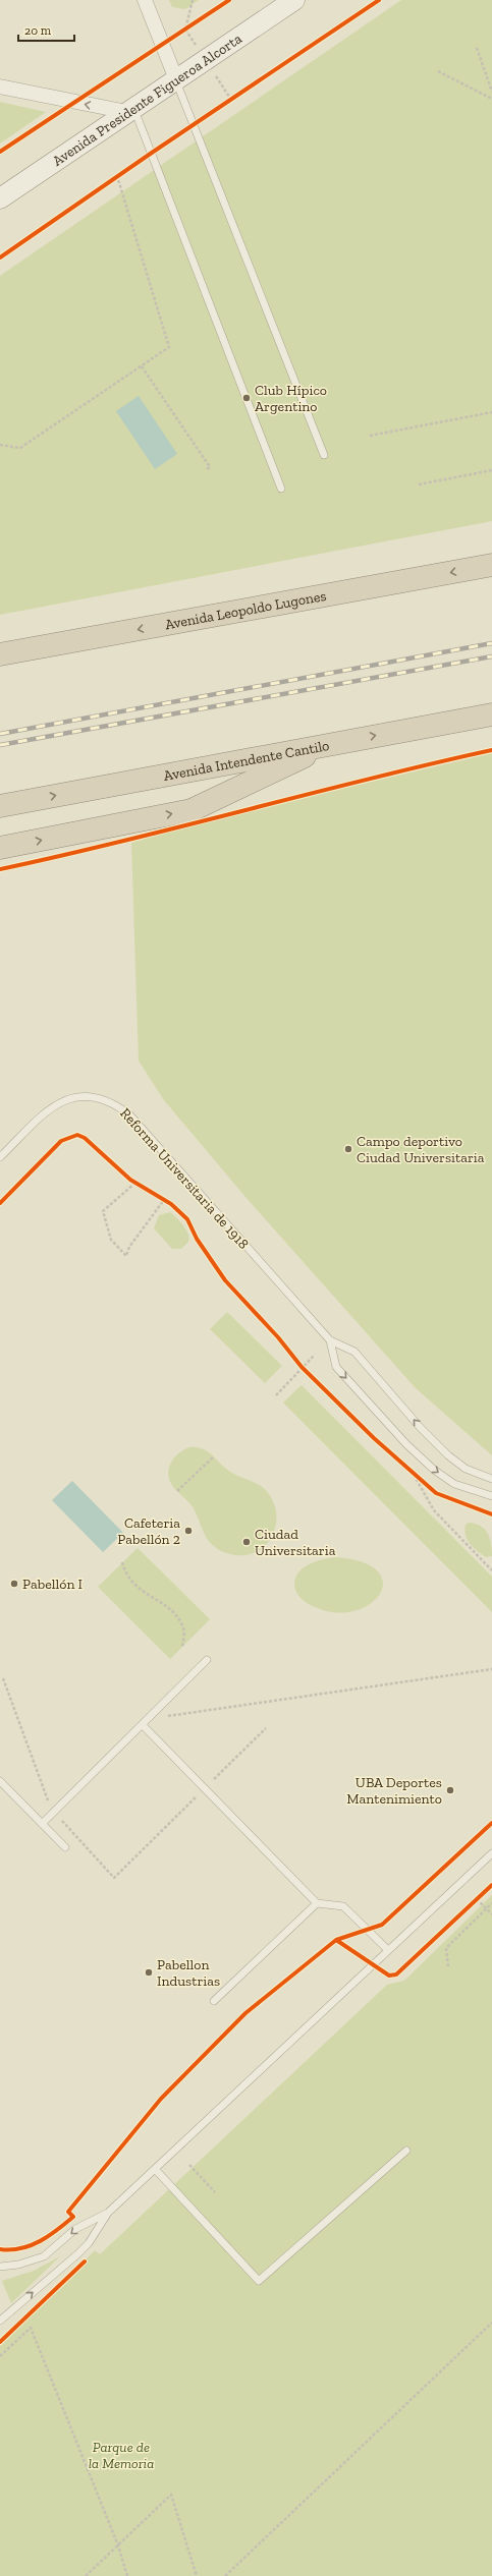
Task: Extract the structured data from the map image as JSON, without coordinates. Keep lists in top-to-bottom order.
{
  "streets": {
    "highway": ["Avenida Leopoldo Lugones", "Avenida Intendente Cantilo"],
    "main road": ["Avenida Presidente Figueroa Alcorta"],
    "lane": ["Reforma Universitaria de 1918"]
  },
  "parks": ["Parque de la Memoria"],
  "places": [
    "Club Hípico Argentino",
    "Campo deportivo Ciudad Universitaria",
    "Cafeteria Pabellón 2",
    "Ciudad Universitaria",
    "Pabellón I",
    "UBA Deportes Mantenimiento",
    "Pabellon Industrias"
  ],
  "scale_bar": "20 m"
}
